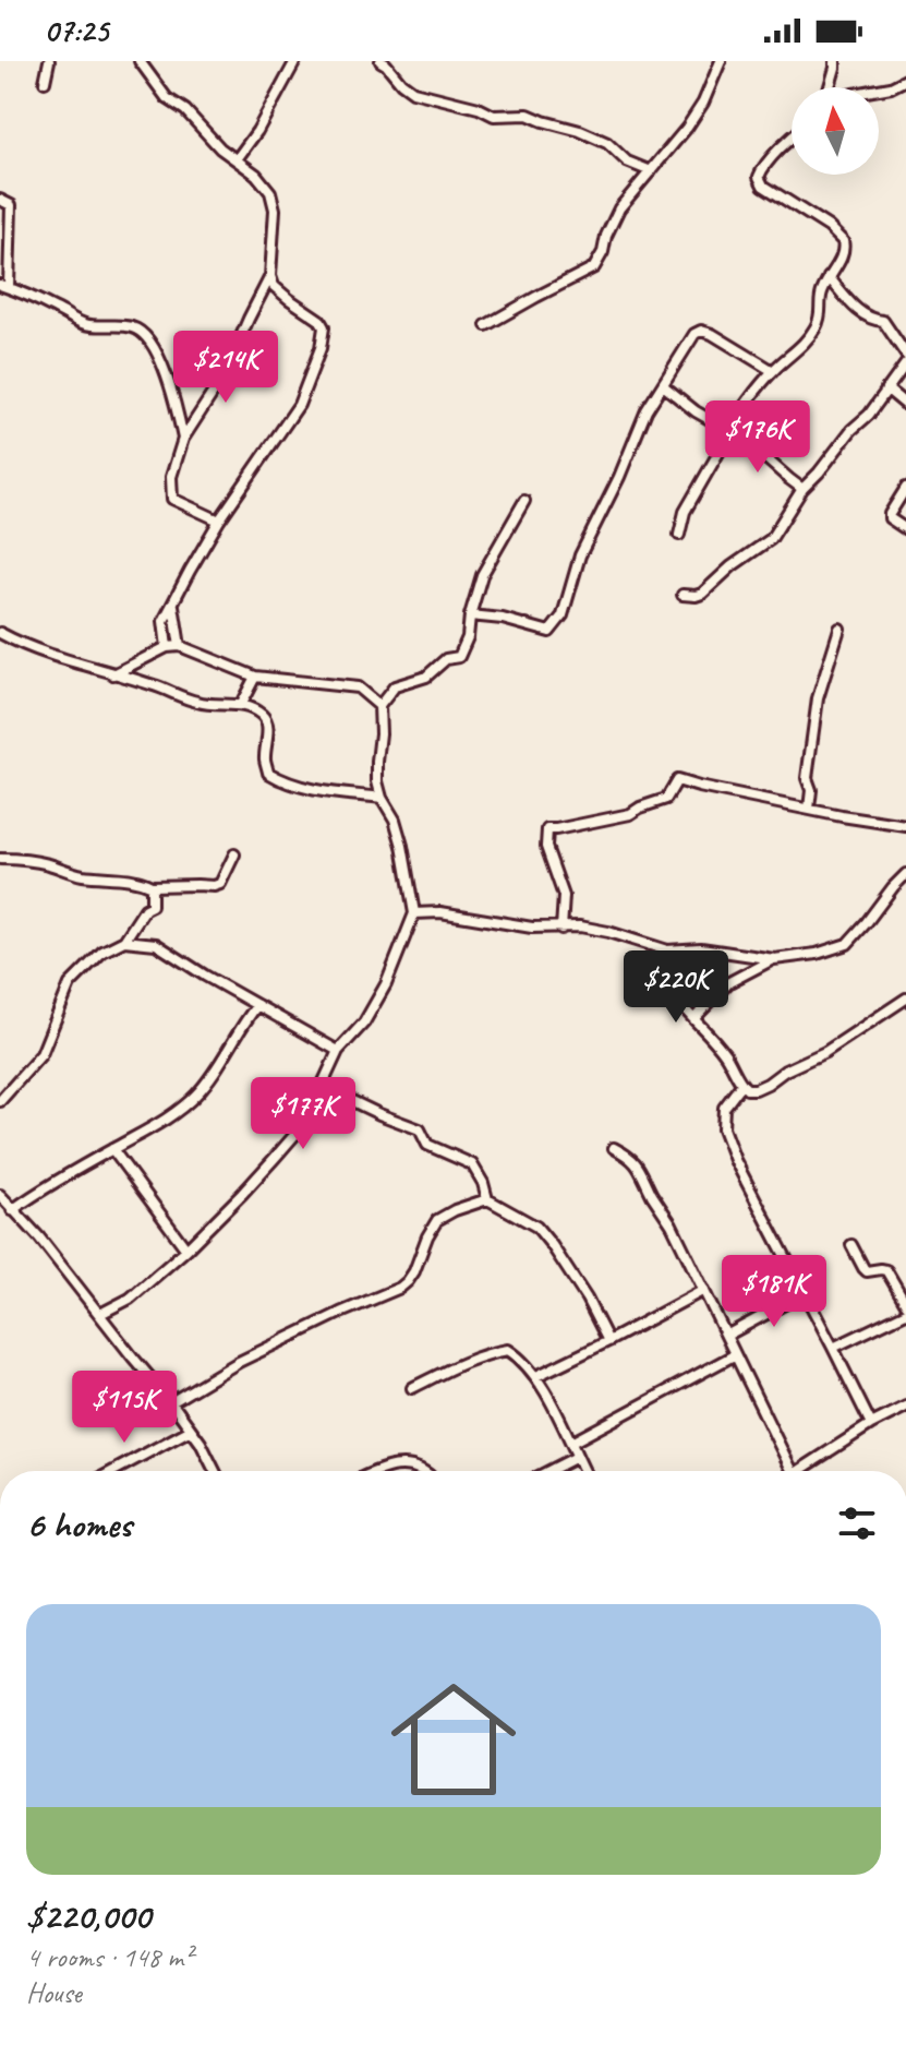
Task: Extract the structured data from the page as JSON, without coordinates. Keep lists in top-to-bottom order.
{
  "north": "top",
  "page": {
    "status": "07:25",
    "price": [
      "$214K",
      "$176K",
      "$220K",
      "$177K",
      "$181K",
      "$115K"
    ],
    "heading": "6 homes",
    "list": [
      {
        "name": "$220,000",
        "note": "4 rooms · 148 m² · House"
      }
    ]
  }
}
